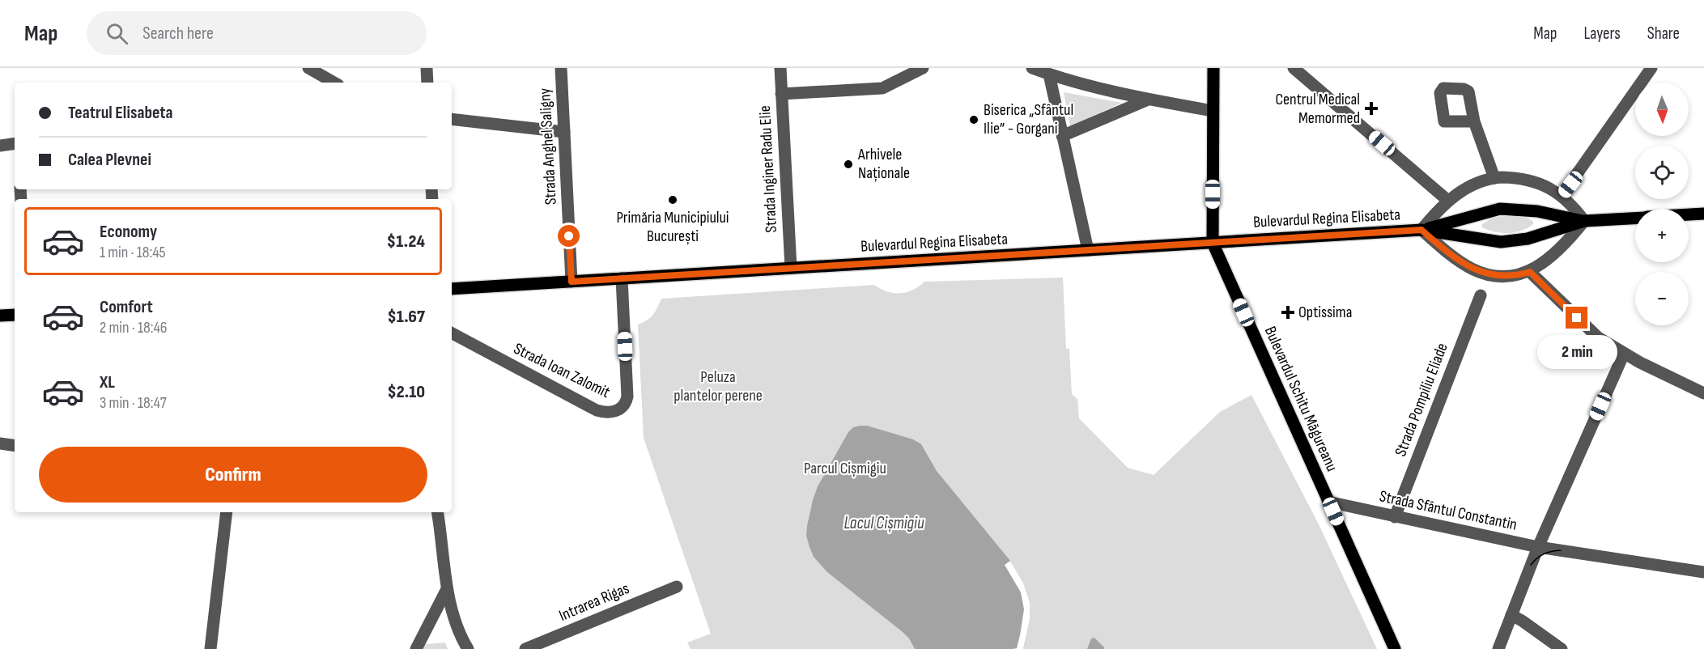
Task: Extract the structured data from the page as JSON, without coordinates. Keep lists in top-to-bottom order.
{
  "streets": {
    "main road": ["Bulevardul Regina Elisabeta", "Bulevardul Schitu Măgureanu"],
    "street": [
      "Strada Anghel Saligny",
      "Strada Inginer Radu Elie",
      "Strada Ioan Zalomit",
      "Strada Pompiliu Eliade",
      "Strada Sfântul Constantin",
      "Intrarea Rigas"
    ]
  },
  "crossings": [
    ["Strada Anghel Saligny", "Bulevardul Regina Elisabeta"],
    ["Strada Inginer Radu Elie", "Bulevardul Regina Elisabeta"],
    ["Bulevardul Regina Elisabeta", "Strada Ioan Zalomit"],
    ["Bulevardul Regina Elisabeta", "Bulevardul Schitu Măgureanu"],
    ["Bulevardul Schitu Măgureanu", "Strada Sfântul Constantin"],
    ["Strada Pompiliu Eliade", "Strada Sfântul Constantin"]
  ],
  "water": ["Lacul Cișmigiu"],
  "parks": ["Peluza plantelor perene", "Parcul Cișmigiu"],
  "places": {
    "health": ["Centrul Medical Memormed", "Optissima"],
    "other": ["Biserica „Sfântul Ilie” - Gorgani", "Arhivele Naționale", "Primăria Municipiului București"]
  },
  "north": "bottom",
  "page": {
    "header": "Map",
    "search": "Search here",
    "nav": ["Map", "Layers", "Share"],
    "map_buttons": ["+", "−"],
    "banner": ["Teatrul Elisabeta", "Calea Plevnei"],
    "list": [
      {
        "name": "Economy",
        "note": "1 min · 18:45",
        "value": "$1.24"
      },
      {
        "name": "Comfort",
        "note": "2 min · 18:46",
        "value": "$1.67"
      },
      {
        "name": "XL",
        "note": "3 min · 18:47",
        "value": "$2.10"
      }
    ],
    "bubble": "2 min",
    "buttons": "Confirm"
  }
}
